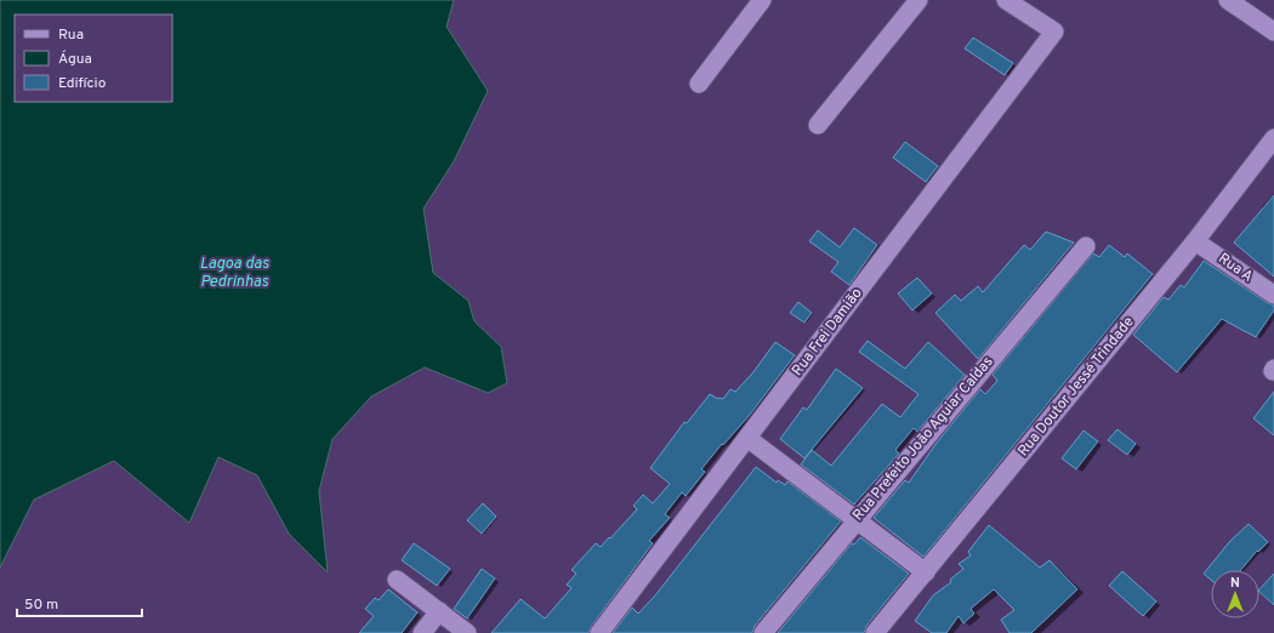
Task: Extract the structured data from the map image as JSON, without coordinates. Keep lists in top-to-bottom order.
{
  "streets": {
    "street": [
      "Rua A",
      "Rua Frei Damião",
      "Rua Doutor Jessé Trindade",
      "Rua Prefeito João Aguiar Caldas"
    ]
  },
  "crossings": [
    ["Rua A", "Rua Doutor Jessé Trindade"]
  ],
  "water": ["Lagoa das Pedrinhas"],
  "legend": ["Rua", "Água", "Edifício"],
  "scale_bar": "50 m",
  "north": "top"
}
